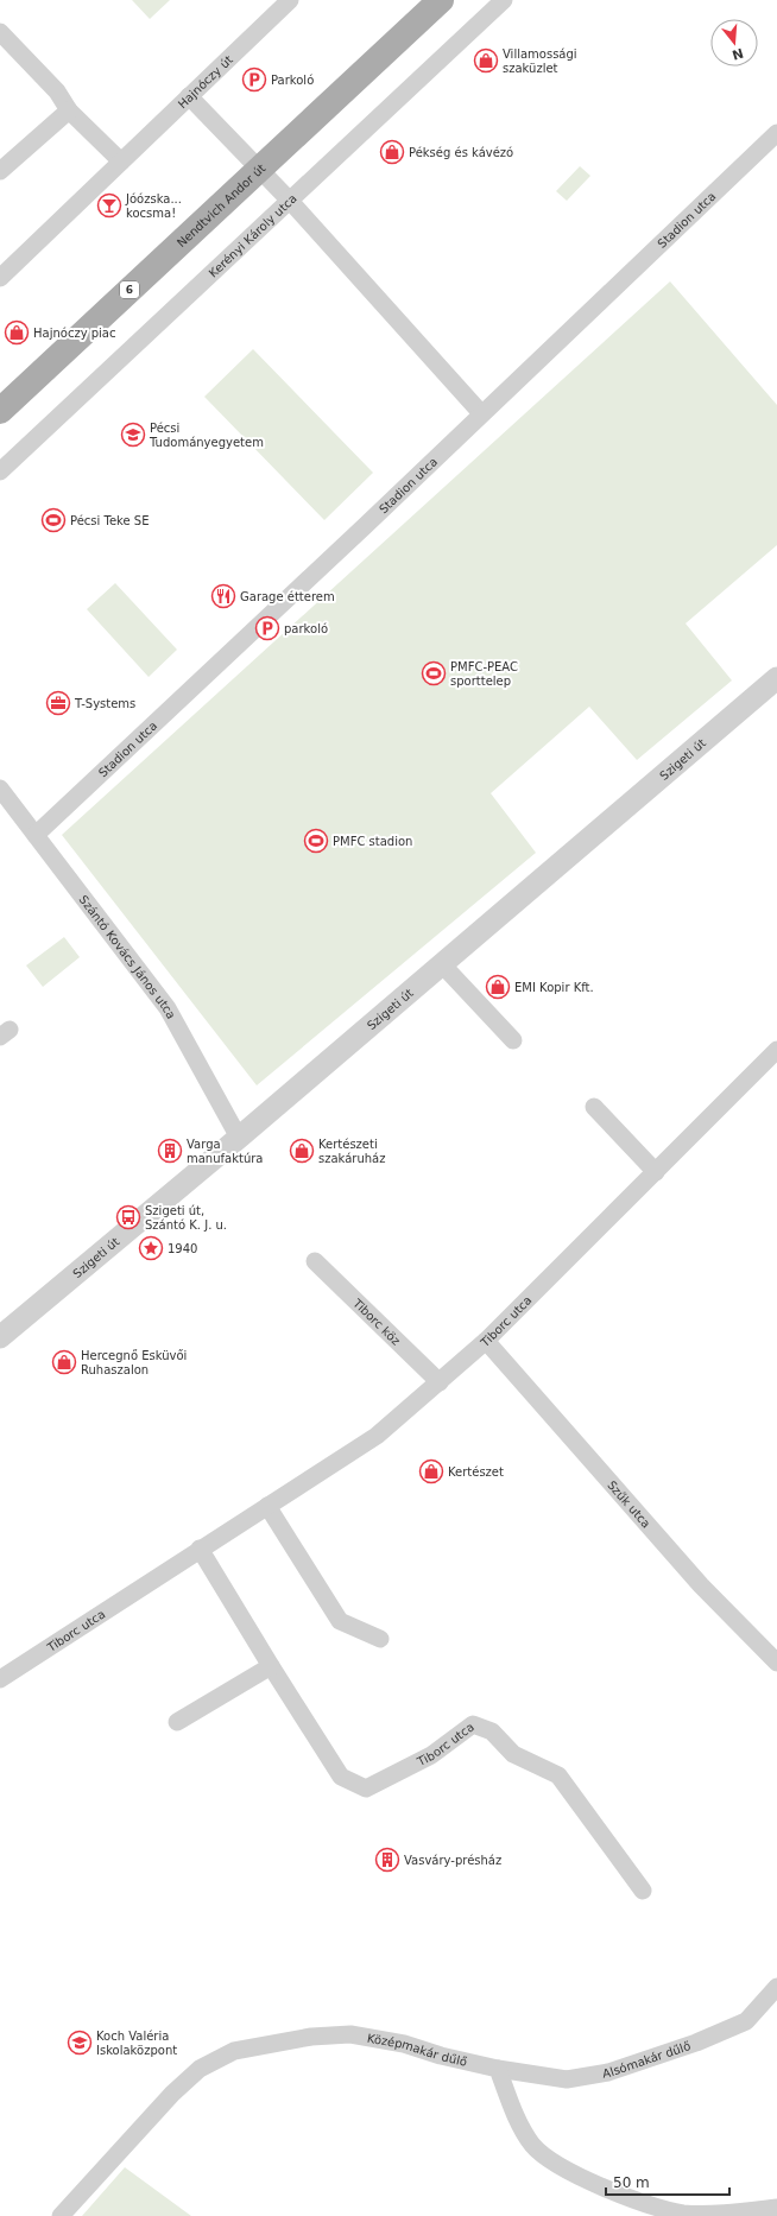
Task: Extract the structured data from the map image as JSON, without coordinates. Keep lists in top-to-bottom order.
{
  "streets": {
    "main road": ["Nendtvich Andor út", "6"],
    "street": [
      "Hajnóczy út",
      "Stadion utca",
      "Kerényi Károly utca",
      "Szigeti út",
      "Szántó Kovács János utca",
      "Tiborc utca",
      "Tiborc köz",
      "Szűk utca",
      "Középmakár dűlő",
      "Alsómakár dűlő"
    ]
  },
  "crossings": [
    ["Stadion utca", "Szántó Kovács János utca"],
    ["Szigeti út", "Szántó Kovács János utca"],
    ["Tiborc utca", "Tiborc köz"],
    ["Tiborc utca", "Szűk utca"],
    ["Középmakár dűlő", "Alsómakár dűlő"]
  ],
  "places": {
    "shop": [
      "Villamossági szaküzlet",
      "Pékség és kávézó",
      "Hajnóczy piac",
      "EMI Kopir Kft.",
      "Kertészeti szakáruház",
      "Hercegnő Esküvői Ruhaszalon",
      "Kertészet"
    ],
    "parking": ["Parkoló", "parkoló"],
    "bar": ["Jóózska... kocsma!"],
    "school or university": ["Pécsi Tudományegyetem", "Koch Valéria Iskolaközpont"],
    "sports": ["Pécsi Teke SE", "PMFC-PEAC sporttelep", "PMFC stadion"],
    "restaurant": ["Garage étterem"],
    "office": ["T-Systems"],
    "building": ["Varga manufaktúra", "Vasváry-présház"],
    "bus stop": ["Szigeti út, Szántó K. J. u."],
    "place": ["1940"]
  },
  "scale_bar": "50 m",
  "north": "bottom"
}
